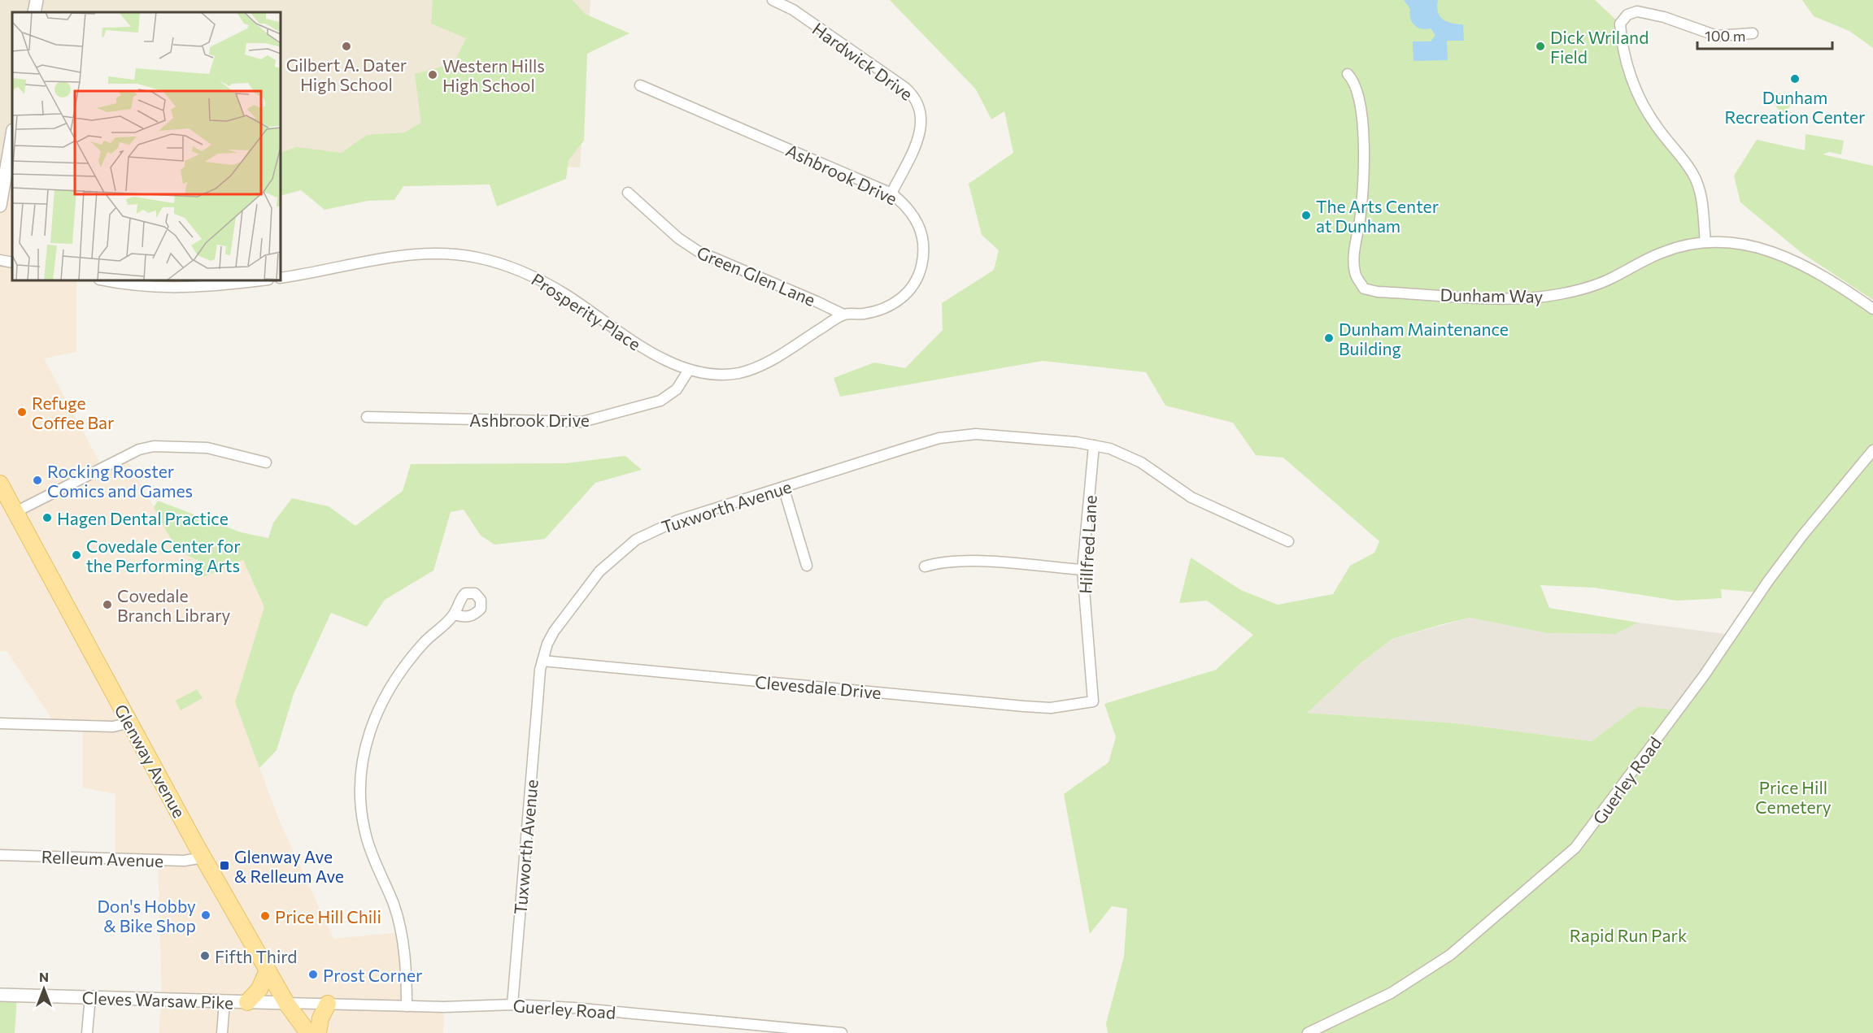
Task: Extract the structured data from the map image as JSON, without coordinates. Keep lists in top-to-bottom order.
{
  "streets": {
    "main road": ["Glenway Avenue"],
    "street": [
      "Hardwick Drive",
      "Ashbrook Drive",
      "Green Glen Lane",
      "Dunham Way",
      "Prosperity Place",
      "Tuxworth Avenue",
      "Hillfred Lane",
      "Clevesdale Drive",
      "Guerley Road",
      "Relleum Avenue",
      "Cleves Warsaw Pike"
    ]
  },
  "crossings": [
    ["Hardwick Drive", "Ashbrook Drive"],
    ["Ashbrook Drive", "Green Glen Lane"],
    ["Ashbrook Drive", "Prosperity Place"],
    ["Tuxworth Avenue", "Hillfred Lane"],
    ["Tuxworth Avenue", "Clevesdale Drive"],
    ["Tuxworth Avenue", "Guerley Road"],
    ["Hillfred Lane", "Clevesdale Drive"],
    ["Glenway Avenue", "Guerley Road"],
    ["Glenway Avenue", "Relleum Avenue"],
    ["Glenway Avenue", "Cleves Warsaw Pike"],
    ["Guerley Road", "Cleves Warsaw Pike"]
  ],
  "parks": ["Price Hill Cemetery", "Rapid Run Park"],
  "places": {
    "other": [
      "Gilbert A. Dater High School",
      "Dick Wriland Field",
      "Western Hills High School",
      "Dunham Recreation Center",
      "The Arts Center at Dunham",
      "Dunham Maintenance Building",
      "Refuge Coffee Bar",
      "Rocking Rooster Comics and Games",
      "Hagen Dental Practice",
      "Covedale Center for the Performing Arts",
      "Covedale Branch Library",
      "Don's Hobby & Bike Shop",
      "Price Hill Chili",
      "Fifth Third",
      "Prost Corner"
    ],
    "transit": ["Glenway Ave & Relleum Ave"]
  },
  "scale_bar": "100 m",
  "north": "top"
}
